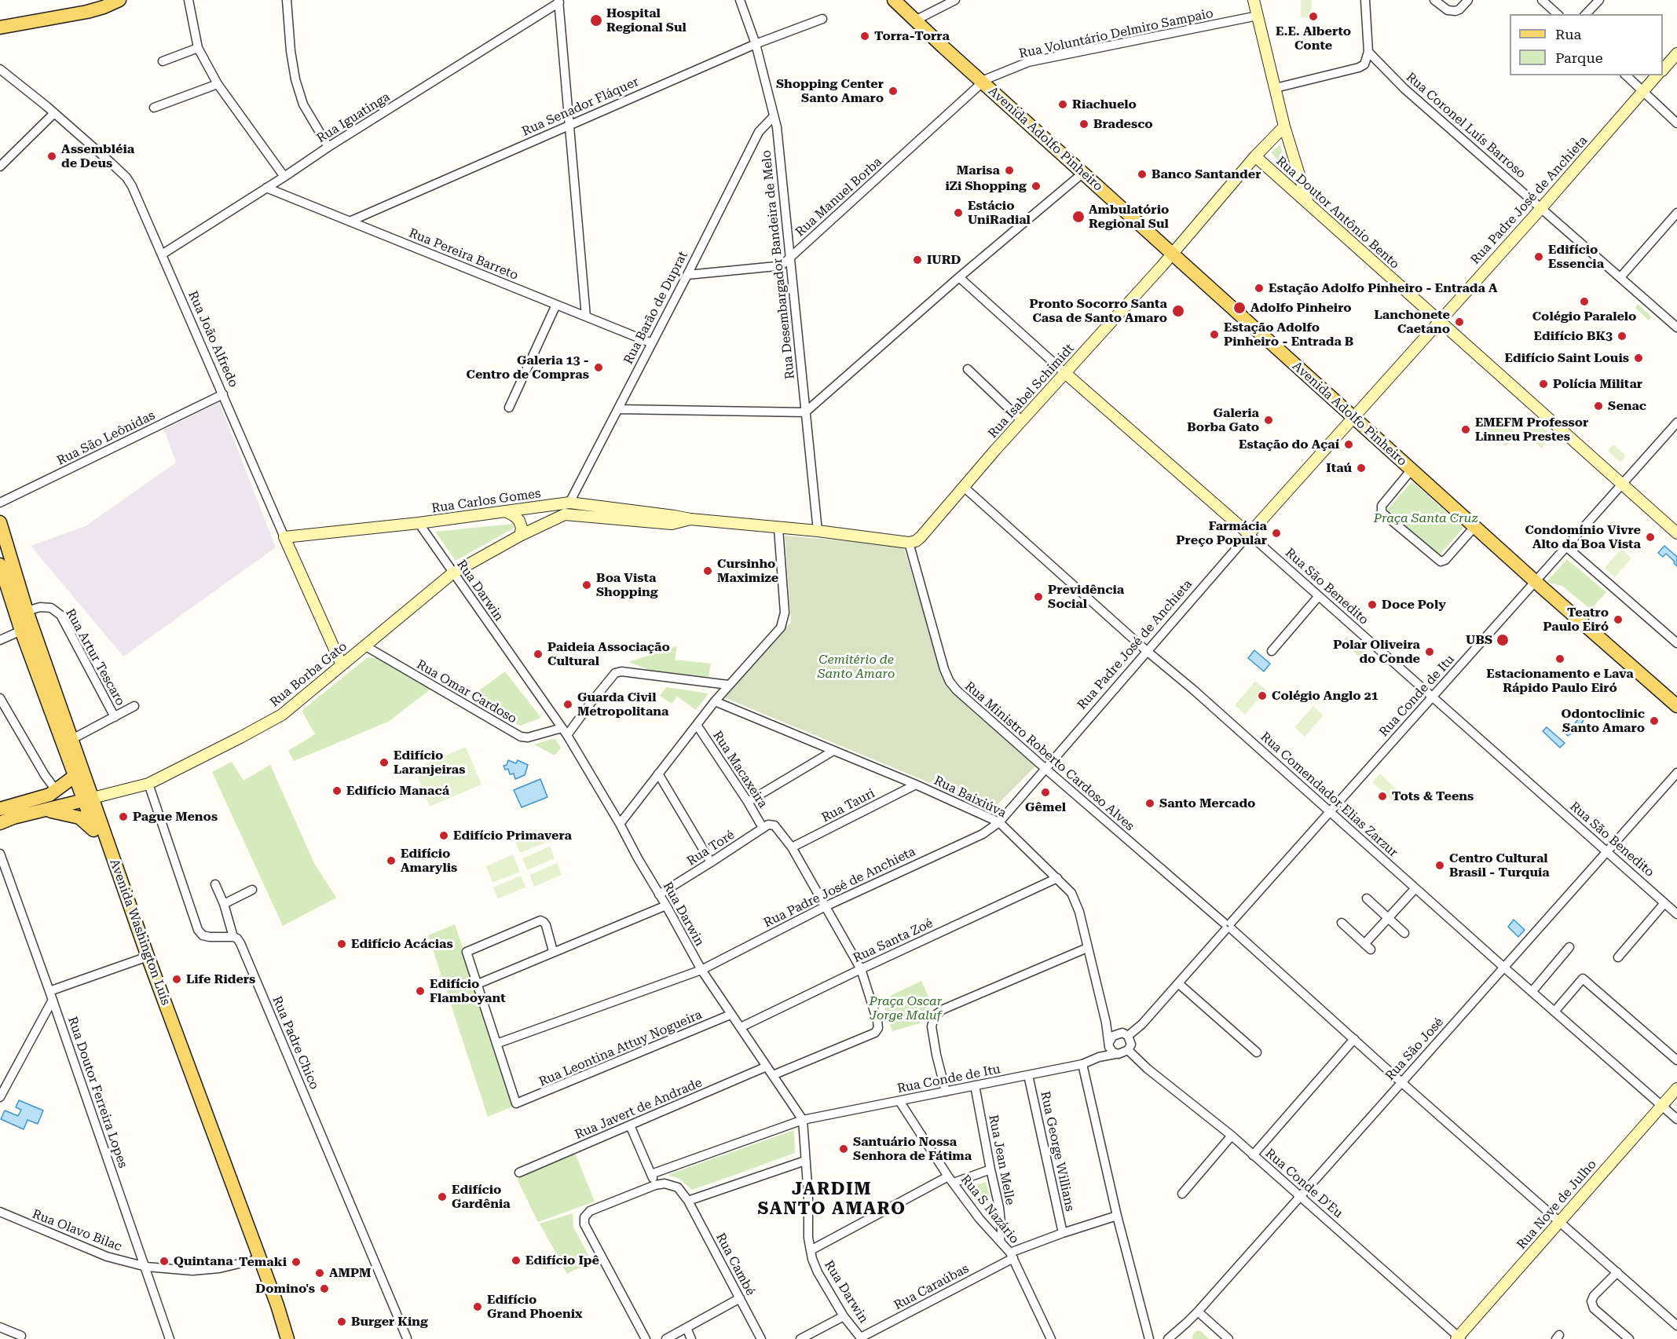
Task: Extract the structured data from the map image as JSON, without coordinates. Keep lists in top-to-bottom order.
{
  "streets": {
    "main road": ["Avenida Adolfo Pinheiro", "Avenida Washington Luís"],
    "street": [
      "Rua Voluntário Delmiro Sampaio",
      "Rua Senador Fláquer",
      "Rua Iguatinga",
      "Rua Coronel Luís Barroso",
      "Rua Manuel Borba",
      "Rua Padre José de Anchieta",
      "Rua Doutor Antônio Bento",
      "Rua Pereira Barreto",
      "Rua Desembargador Bandeira de Melo",
      "Rua Barão de Duprat",
      "Rua João Alfredo",
      "Rua Isabel Schimidt",
      "Rua São Leônidas",
      "Rua Carlos Gomes",
      "Rua São Benedito",
      "Rua Darwin",
      "Rua Artur Tescaro",
      "Rua Borba Gato",
      "Rua Omar Cardoso",
      "Rua Conde de Itu",
      "Rua Ministro Roberto Cardoso Alves",
      "Rua Macaxeira",
      "Rua Comendador Elias Zarzur",
      "Rua Baixiúva",
      "Rua Tauri",
      "Rua Toré",
      "Rua Santa Zoé",
      "Rua Padre Chico",
      "Rua Leontina Attuy Nogueira",
      "Rua São José",
      "Rua Doutor Ferreira Lopes",
      "Rua Javert de Andrade",
      "Rua George Willians",
      "Rua Jean Melle",
      "Rua Conde D'Eu",
      "Rua Nove de Julho",
      "Rua S Nazário",
      "Rua Olavo Bilac",
      "Rua Cambé",
      "Rua Caraúbas"
    ]
  },
  "crossings": [
    ["Rua Voluntário Delmiro Sampaio", "Avenida Adolfo Pinheiro"],
    ["Rua Voluntário Delmiro Sampaio", "Rua Manuel Borba"],
    ["Rua Senador Fláquer", "Rua Pereira Barreto"],
    ["Rua Senador Fláquer", "Rua Desembargador Bandeira de Melo"],
    ["Rua Iguatinga", "Rua Pereira Barreto"],
    ["Rua Iguatinga", "Rua João Alfredo"],
    ["Rua Coronel Luís Barroso", "Rua Padre José de Anchieta"],
    ["Avenida Adolfo Pinheiro", "Rua Manuel Borba"],
    ["Avenida Adolfo Pinheiro", "Rua Padre José de Anchieta"],
    ["Avenida Adolfo Pinheiro", "Rua Isabel Schimidt"],
    ["Avenida Adolfo Pinheiro", "Rua Conde de Itu"],
    ["Rua Manuel Borba", "Rua Desembargador Bandeira de Melo"],
    ["Rua Manuel Borba", "Rua Barão de Duprat"],
    ["Rua Padre José de Anchieta", "Rua Doutor Antônio Bento"],
    ["Rua Padre José de Anchieta", "Rua São Benedito"],
    ["Rua Padre José de Anchieta", "Rua Darwin"],
    ["Rua Padre José de Anchieta", "Rua Ministro Roberto Cardoso Alves"],
    ["Rua Padre José de Anchieta", "Rua Comendador Elias Zarzur"],
    ["Rua Padre José de Anchieta", "Rua Baixiúva"],
    ["Rua Padre José de Anchieta", "Rua Leontina Attuy Nogueira"],
    ["Rua Doutor Antônio Bento", "Rua Isabel Schimidt"],
    ["Rua Doutor Antônio Bento", "Rua Conde de Itu"],
    ["Rua Pereira Barreto", "Rua Barão de Duprat"],
    ["Rua Desembargador Bandeira de Melo", "Rua Barão de Duprat"],
    ["Rua Desembargador Bandeira de Melo", "Rua Carlos Gomes"],
    ["Rua Barão de Duprat", "Rua Carlos Gomes"],
    ["Rua João Alfredo", "Rua São Leônidas"],
    ["Rua João Alfredo", "Rua Carlos Gomes"],
    ["Rua João Alfredo", "Rua Borba Gato"],
    ["Rua Isabel Schimidt", "Rua Carlos Gomes"],
    ["Rua Isabel Schimidt", "Rua São Benedito"],
    ["Rua Isabel Schimidt", "Rua Ministro Roberto Cardoso Alves"],
    ["Rua Isabel Schimidt", "Rua Comendador Elias Zarzur"],
    ["Rua Carlos Gomes", "Rua Darwin"],
    ["Rua Carlos Gomes", "Rua Ministro Roberto Cardoso Alves"],
    ["Rua São Benedito", "Rua Conde de Itu"],
    ["Rua São Benedito", "Rua São José"],
    ["Rua Darwin", "Rua Borba Gato"],
    ["Rua Darwin", "Rua Omar Cardoso"],
    ["Rua Darwin", "Rua Conde de Itu"],
    ["Rua Darwin", "Rua Toré"],
    ["Rua Darwin", "Rua Santa Zoé"],
    ["Rua Darwin", "Rua Leontina Attuy Nogueira"],
    ["Rua Darwin", "Rua Javert de Andrade"],
    ["Rua Darwin", "Rua Caraúbas"],
    ["Rua Artur Tescaro", "Avenida Washington Luís"],
    ["Rua Borba Gato", "Rua Omar Cardoso"],
    ["Rua Borba Gato", "Avenida Washington Luís"],
    ["Rua Conde de Itu", "Rua Ministro Roberto Cardoso Alves"],
    ["Rua Conde de Itu", "Rua Comendador Elias Zarzur"],
    ["Rua Conde de Itu", "Rua George Willians"],
    ["Rua Conde de Itu", "Rua Jean Melle"],
    ["Rua Conde de Itu", "Rua Conde D'Eu"],
    ["Rua Conde de Itu", "Rua S Nazário"],
    ["Rua Ministro Roberto Cardoso Alves", "Rua São José"],
    ["Rua Ministro Roberto Cardoso Alves", "Rua Nove de Julho"],
    ["Rua Macaxeira", "Rua Toré"],
    ["Rua Comendador Elias Zarzur", "Rua São José"],
    ["Rua Comendador Elias Zarzur", "Rua Nove de Julho"],
    ["Rua Baixiúva", "Rua Tauri"],
    ["Rua Baixiúva", "Rua Santa Zoé"],
    ["Rua Tauri", "Rua Toré"],
    ["Avenida Washington Luís", "Rua Olavo Bilac"],
    ["Rua São José", "Rua Conde D'Eu"],
    ["Rua Doutor Ferreira Lopes", "Rua Olavo Bilac"],
    ["Rua George Willians", "Rua Caraúbas"],
    ["Rua Jean Melle", "Rua S Nazário"],
    ["Rua Conde D'Eu", "Rua Nove de Julho"],
    ["Rua S Nazário", "Rua Caraúbas"]
  ],
  "districts": ["JARDIM SANTO AMARO"],
  "parks": ["Praça Santa Cruz", "Cemitério de Santo Amaro", "Praça Oscar Jorge Maluf"],
  "places": [
    "E.E. Alberto Conte",
    "Hospital Regional Sul",
    "Torra-Torra",
    "Shopping Center Santo Amaro",
    "Riachuelo",
    "Bradesco",
    "Assembléia de Deus",
    "Marisa",
    "Banco Santander",
    "iZi Shopping",
    "Estácio UniRadial",
    "Ambulatório Regional Sul",
    "Edifício Essencia",
    "IURD",
    "Estação Adolfo Pinheiro - Entrada A",
    "Colégio Paralelo",
    "Adolfo Pinheiro",
    "Pronto Socorro Santa Casa de Santo Amaro",
    "Lanchonete Caetano",
    "Estação Adolfo Pinheiro - Entrada B",
    "Edifício BK3",
    "Edifício Saint Louis",
    "Galeria 13 - Centro de Compras",
    "Polícia Militar",
    "Senac",
    "Galeria Borba Gato",
    "EMEFM Professor Linneu Prestes",
    "Estação do Açaí",
    "Itaú",
    "Farmácia Preço Popular",
    "Condomínio Vivre Alto da Boa Vista",
    "Cursinho Maximize",
    "Boa Vista Shopping",
    "Previdência Social",
    "Doce Poly",
    "Teatro Paulo Eiró",
    "UBS",
    "Polar Oliveira do Conde",
    "Paideia Associação Cultural",
    "Estacionamento e Lava Rápido Paulo Eiró",
    "Colégio Anglo 21",
    "Guarda Civil Metropolitana",
    "Odontoclinic Santo Amaro",
    "Edifício Laranjeiras",
    "Edifício Manacá",
    "Gêmel",
    "Tots & Teens",
    "Santo Mercado",
    "Pague Menos",
    "Edifício Primavera",
    "Edifício Amarylis",
    "Centro Cultural Brasil - Turquia",
    "Edifício Acácias",
    "Life Riders",
    "Edifício Flamboyant",
    "Santuário Nossa Senhora de Fátima",
    "Edifício Gardênia",
    "Edifício Ipê",
    "Quintana",
    "Temaki",
    "AMPM",
    "Domino's",
    "Edifício Grand Phoenix",
    "Burger King"
  ],
  "legend": ["Rua", "Parque"]
}
